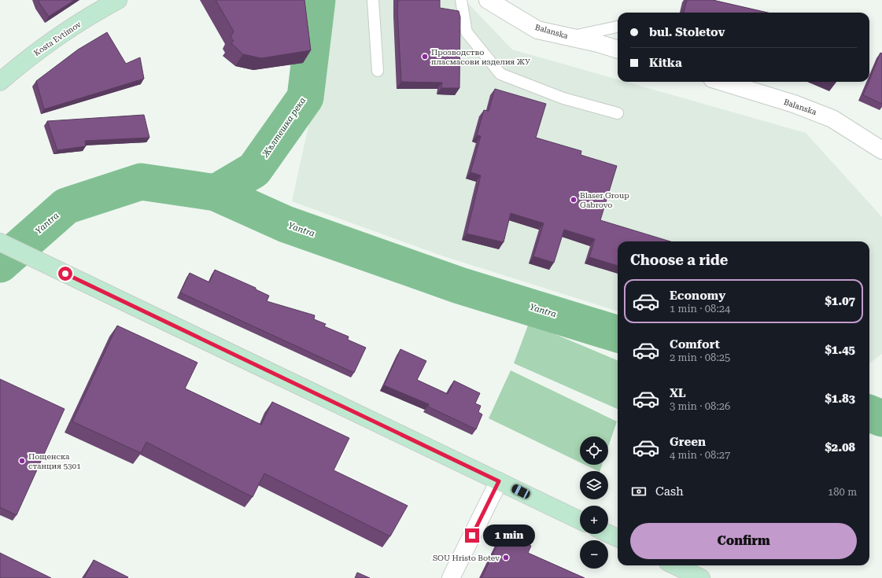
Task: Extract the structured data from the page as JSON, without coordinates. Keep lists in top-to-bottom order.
{
  "streets": {
    "main road": ["Kosta Evtimov"],
    "street": ["Balanska"]
  },
  "water": ["Жълтешка река", "Yantra"],
  "places": [
    "Прозводство пласмасови изделия ЖУ",
    "Blaser Group Gabrovo",
    "Пощенска станция 5301",
    "SOU Hristo Botev"
  ],
  "page": {
    "banner": ["bul. Stoletov", "Kitka"],
    "heading": "Choose a ride",
    "list": [
      {
        "name": "Economy",
        "note": "1 min · 08:24",
        "value": "$1.07"
      },
      {
        "name": "Comfort",
        "note": "2 min · 08:25",
        "value": "$1.45"
      },
      {
        "name": "XL",
        "note": "3 min · 08:26",
        "value": "$1.83"
      },
      {
        "name": "Green",
        "note": "4 min · 08:27",
        "value": "$2.08"
      }
    ],
    "map_buttons": ["+", "−"],
    "pay": ["Cash", "180 m"],
    "buttons": "Confirm",
    "bubble": "1 min"
  }
}
